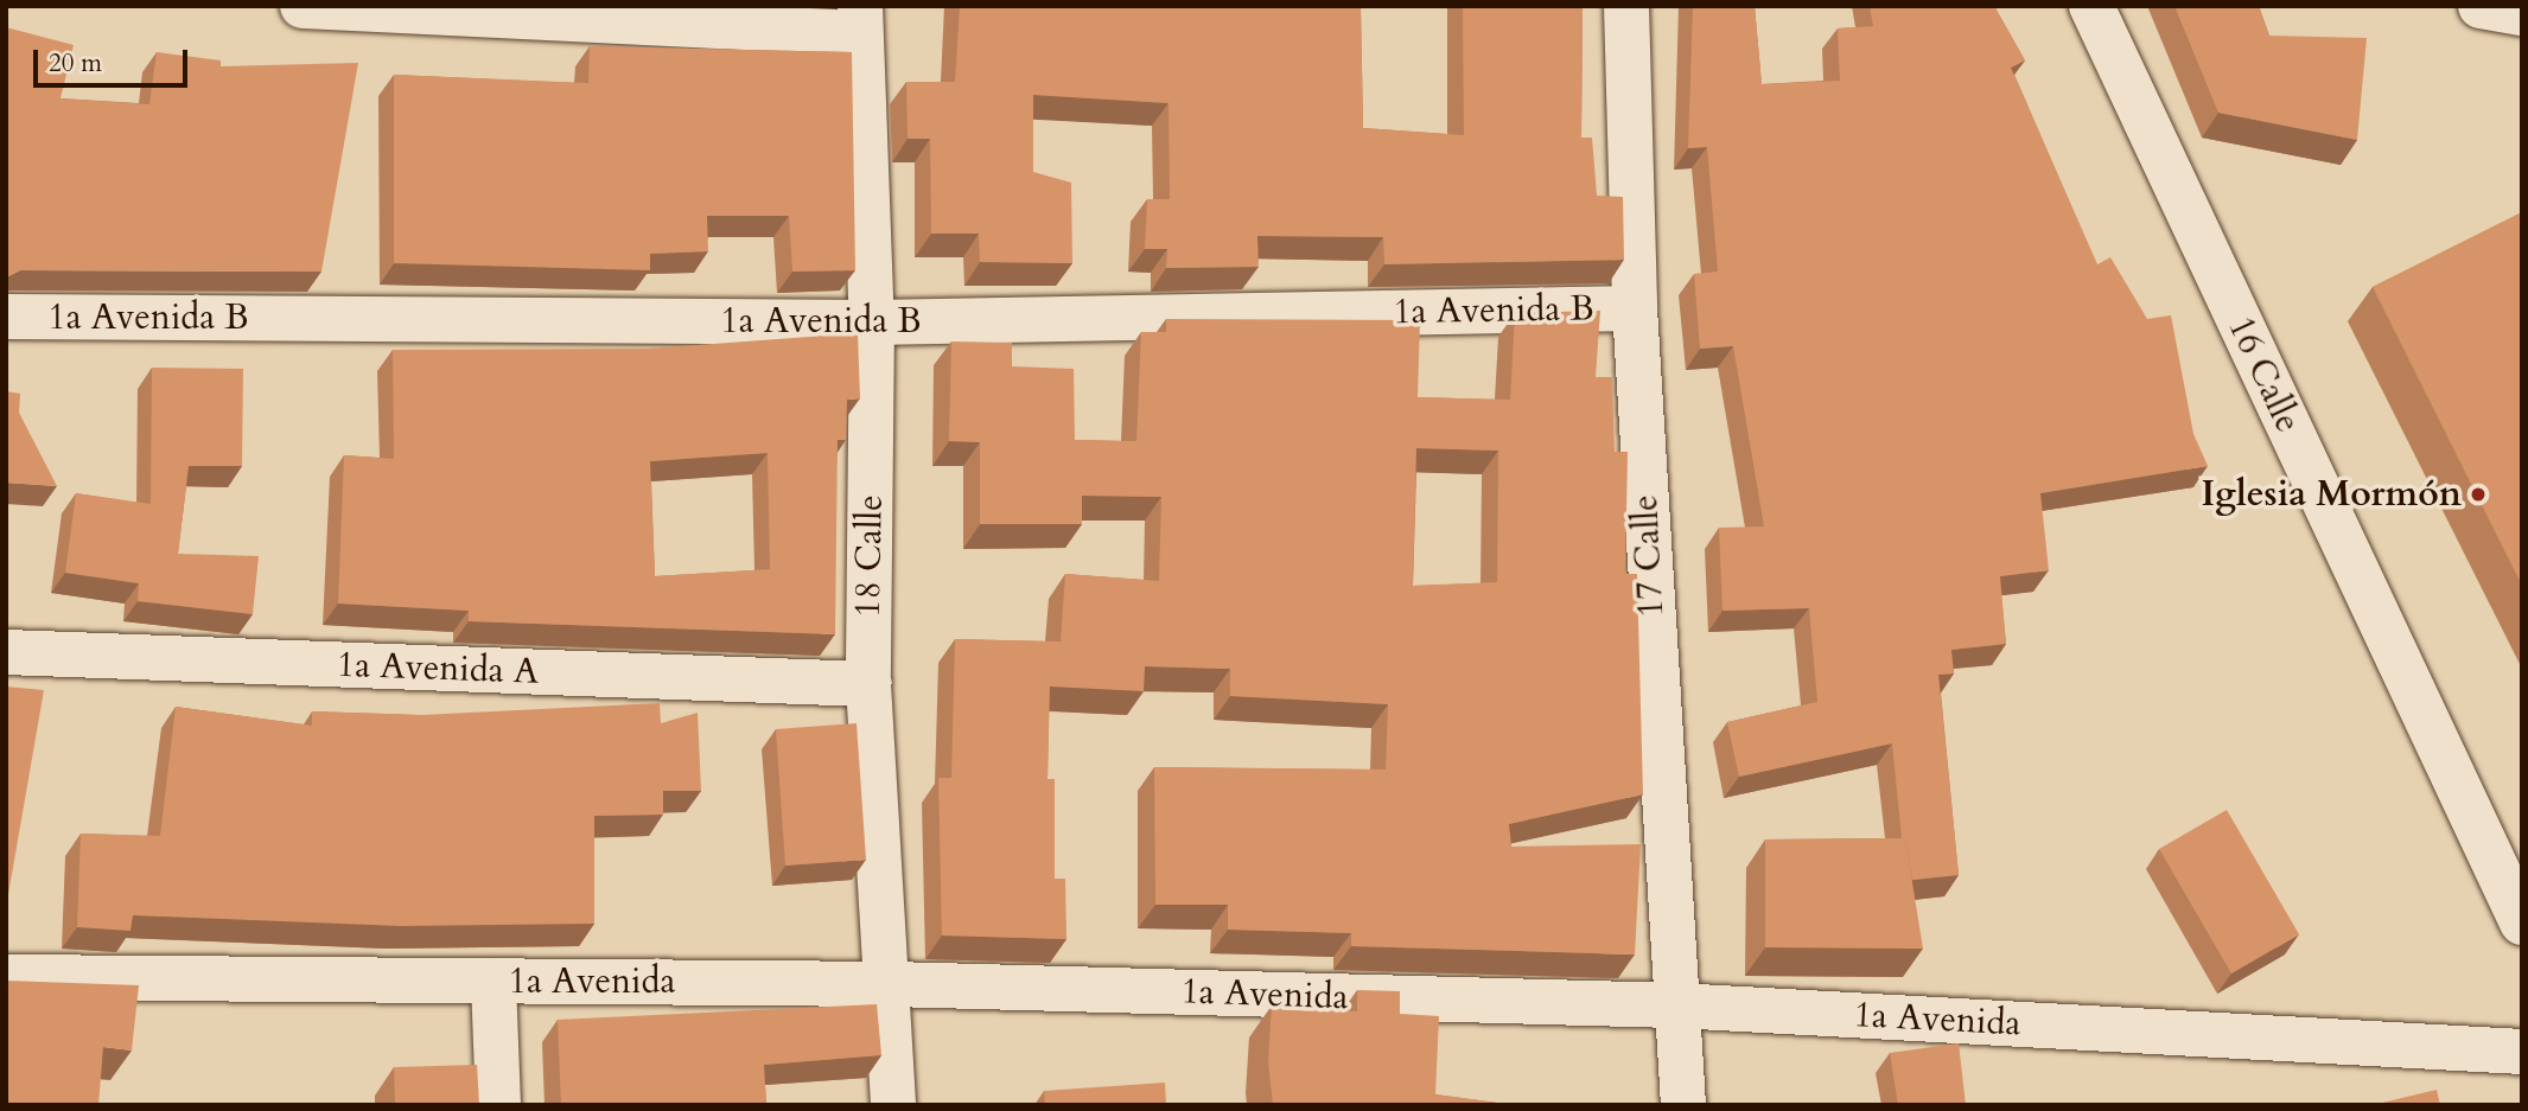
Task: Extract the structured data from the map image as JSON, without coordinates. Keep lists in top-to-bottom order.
{
  "streets": {
    "street": [
      "1a Avenida B",
      "16 Calle",
      "18 Calle",
      "17 Calle",
      "1a Avenida A",
      "1a Avenida"
    ]
  },
  "crossings": [
    ["1a Avenida B", "18 Calle"],
    ["1a Avenida B", "17 Calle"],
    ["18 Calle", "1a Avenida A"],
    ["18 Calle", "1a Avenida"],
    ["17 Calle", "1a Avenida"]
  ],
  "places": ["Iglesia Mormón"],
  "scale_bar": "20 m"
}
